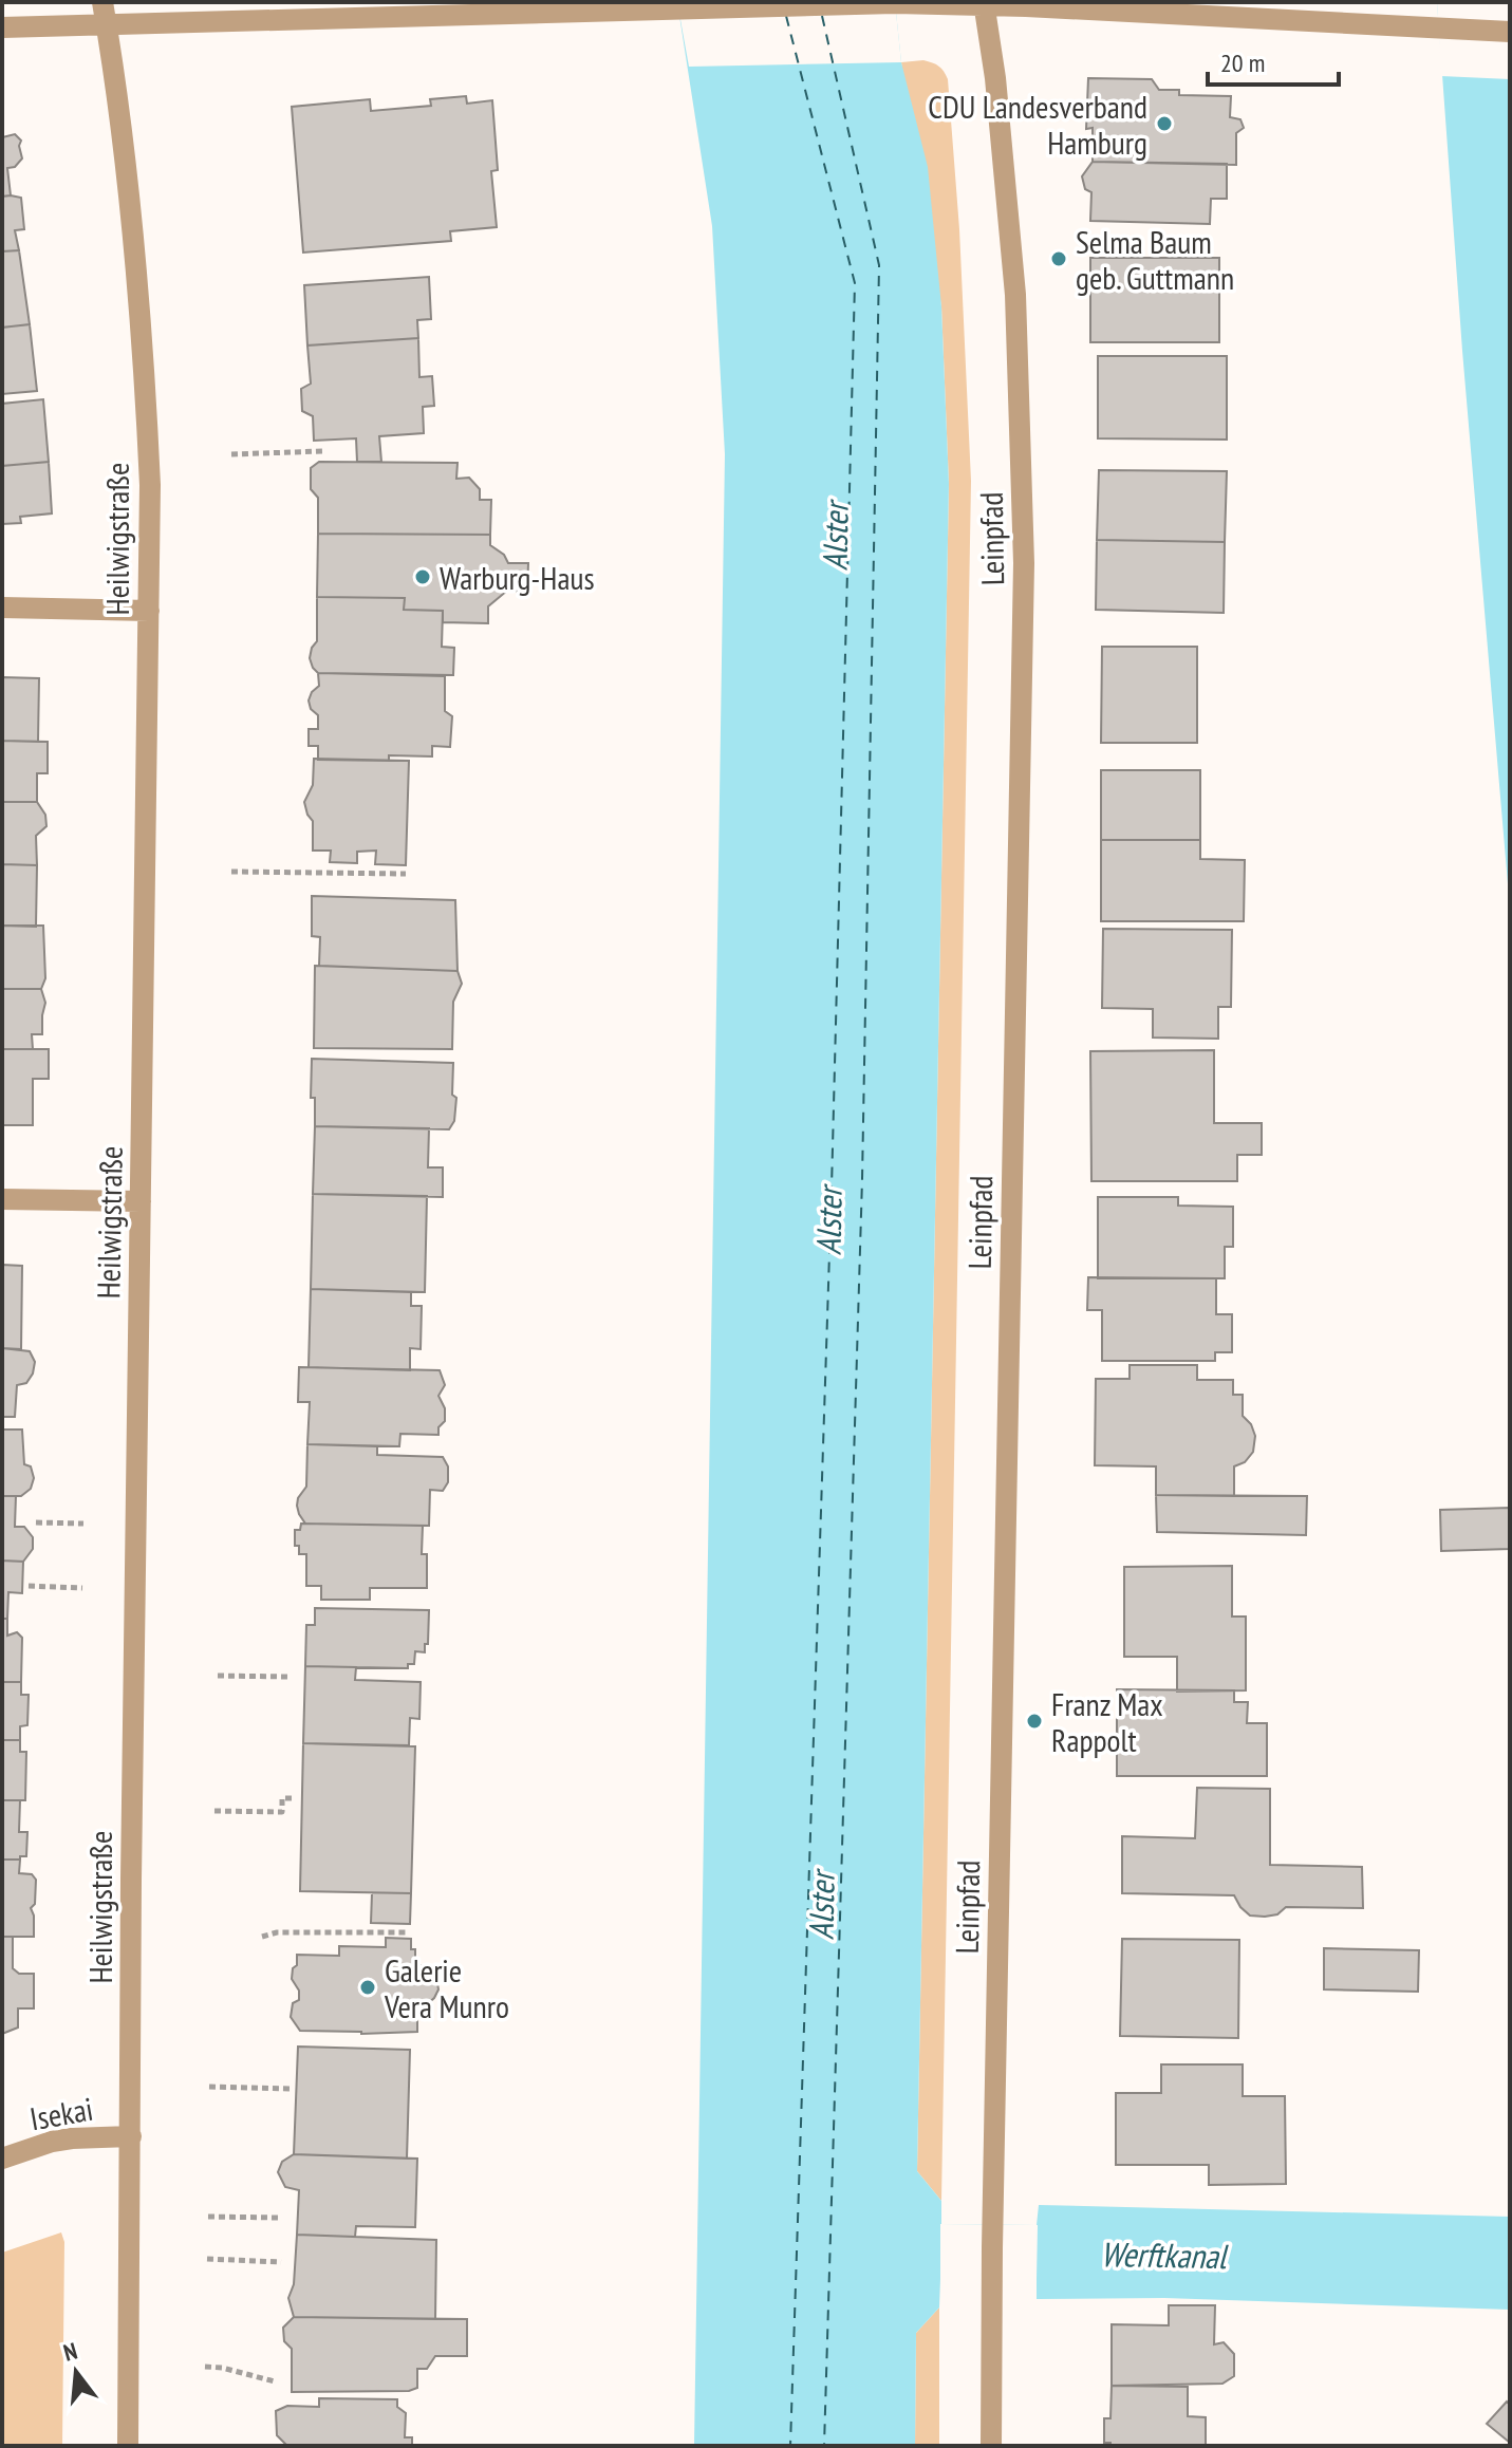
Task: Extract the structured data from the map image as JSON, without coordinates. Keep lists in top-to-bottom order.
{
  "streets": {
    "street": ["Heilwigstraße", "Leinpfad", "Isekai"]
  },
  "crossings": [
    ["Heilwigstraße", "Isekai"]
  ],
  "water": ["Alster", "Werftkanal"],
  "places": [
    "CDU Landesverband Hamburg",
    "Selma Baum geb. Guttmann",
    "Warburg-Haus",
    "Franz Max Rappolt",
    "Galerie Vera Munro"
  ],
  "scale_bar": "20 m",
  "north": "top"
}
